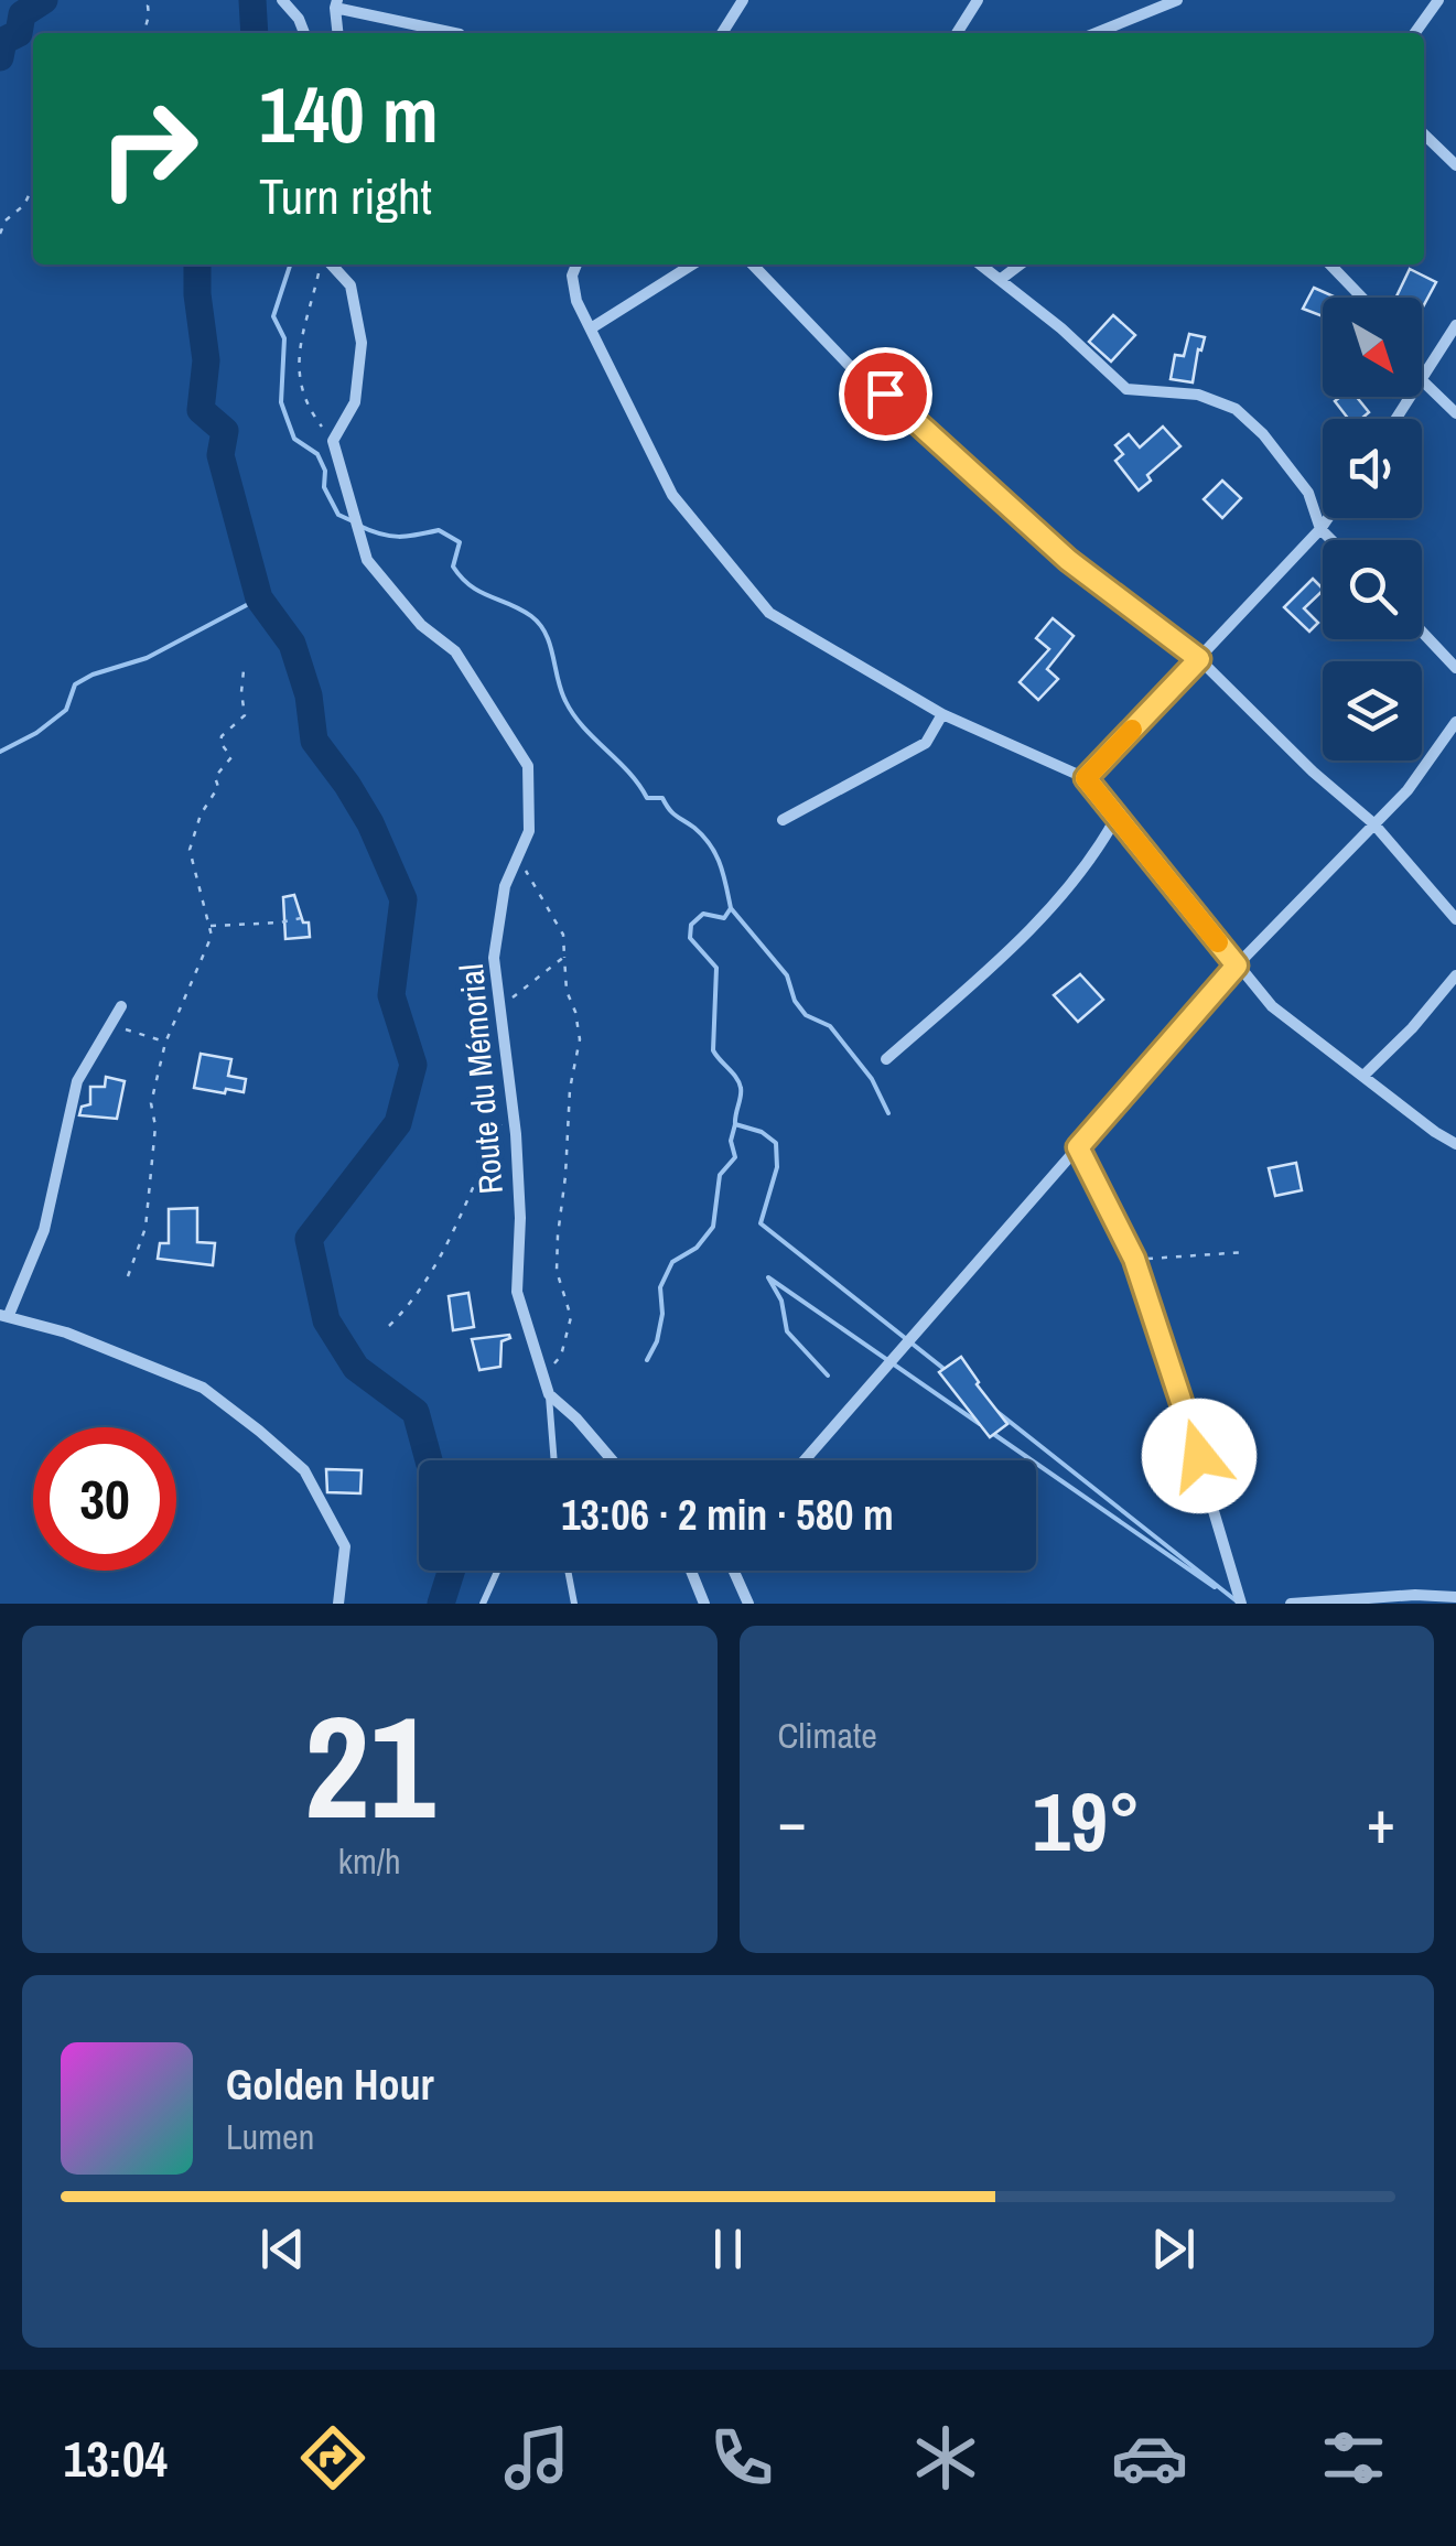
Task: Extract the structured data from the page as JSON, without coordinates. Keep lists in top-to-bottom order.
{
  "streets": {
    "street": ["Route du Mémorial"]
  },
  "north": "bottom right",
  "page": {
    "turn": ["140 m", "Turn right"],
    "limit": "30",
    "trip": "13:06 · 2 min · 580 m",
    "tile": [
      ["21", "km/h"],
      "Climate"
    ],
    "heat": ["−", "19°", "+"],
    "song": ["Golden Hour", "Lumen"],
    "tabs": "13:04"
  }
}
